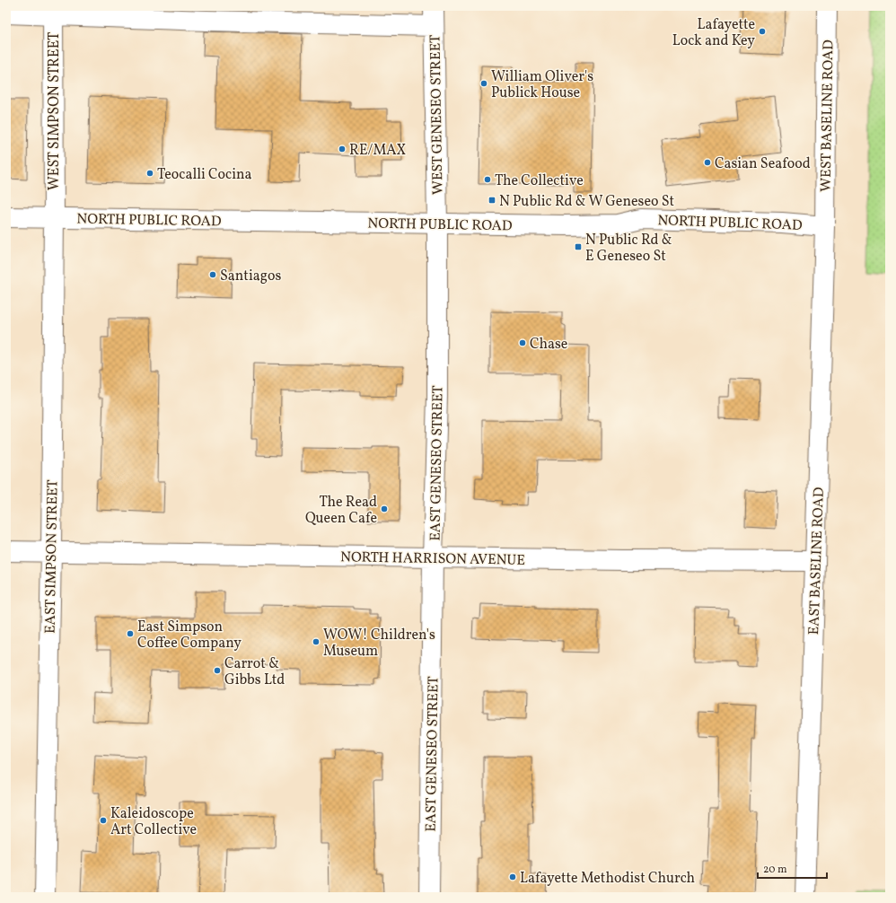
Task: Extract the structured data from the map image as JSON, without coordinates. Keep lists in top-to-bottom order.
{
  "streets": {
    "street": [
      "WEST SIMPSON STREET",
      "WEST GENESEO STREET",
      "WEST BASELINE ROAD",
      "NORTH PUBLIC ROAD",
      "EAST GENESEO STREET",
      "EAST SIMPSON STREET",
      "NORTH HARRISON AVENUE",
      "EAST BASELINE ROAD"
    ]
  },
  "crossings": [
    ["WEST SIMPSON STREET", "NORTH PUBLIC ROAD"],
    ["WEST SIMPSON STREET", "EAST SIMPSON STREET"],
    ["WEST GENESEO STREET", "NORTH PUBLIC ROAD"],
    ["WEST GENESEO STREET", "EAST GENESEO STREET"],
    ["WEST BASELINE ROAD", "NORTH PUBLIC ROAD"],
    ["WEST BASELINE ROAD", "EAST BASELINE ROAD"],
    ["NORTH PUBLIC ROAD", "EAST GENESEO STREET"],
    ["NORTH PUBLIC ROAD", "EAST SIMPSON STREET"],
    ["NORTH PUBLIC ROAD", "EAST BASELINE ROAD"],
    ["EAST GENESEO STREET", "NORTH HARRISON AVENUE"],
    ["EAST SIMPSON STREET", "NORTH HARRISON AVENUE"],
    ["NORTH HARRISON AVENUE", "EAST BASELINE ROAD"]
  ],
  "places": {
    "other": [
      "Lafayette Lock and Key",
      "William Oliver's Publick House",
      "RE/MAX",
      "Casian Seafood",
      "Teocalli Cocina",
      "The Collective",
      "Santiagos",
      "Chase",
      "The Read Queen Cafe",
      "East Simpson Coffee Company",
      "WOW! Children's Museum",
      "Carrot & Gibbs Ltd",
      "Kaleidoscope Art Collective",
      "Lafayette Methodist Church"
    ],
    "transit": ["N Public Rd & W Geneseo St", "N Public Rd & E Geneseo St"]
  },
  "scale_bar": "20 m"
}
